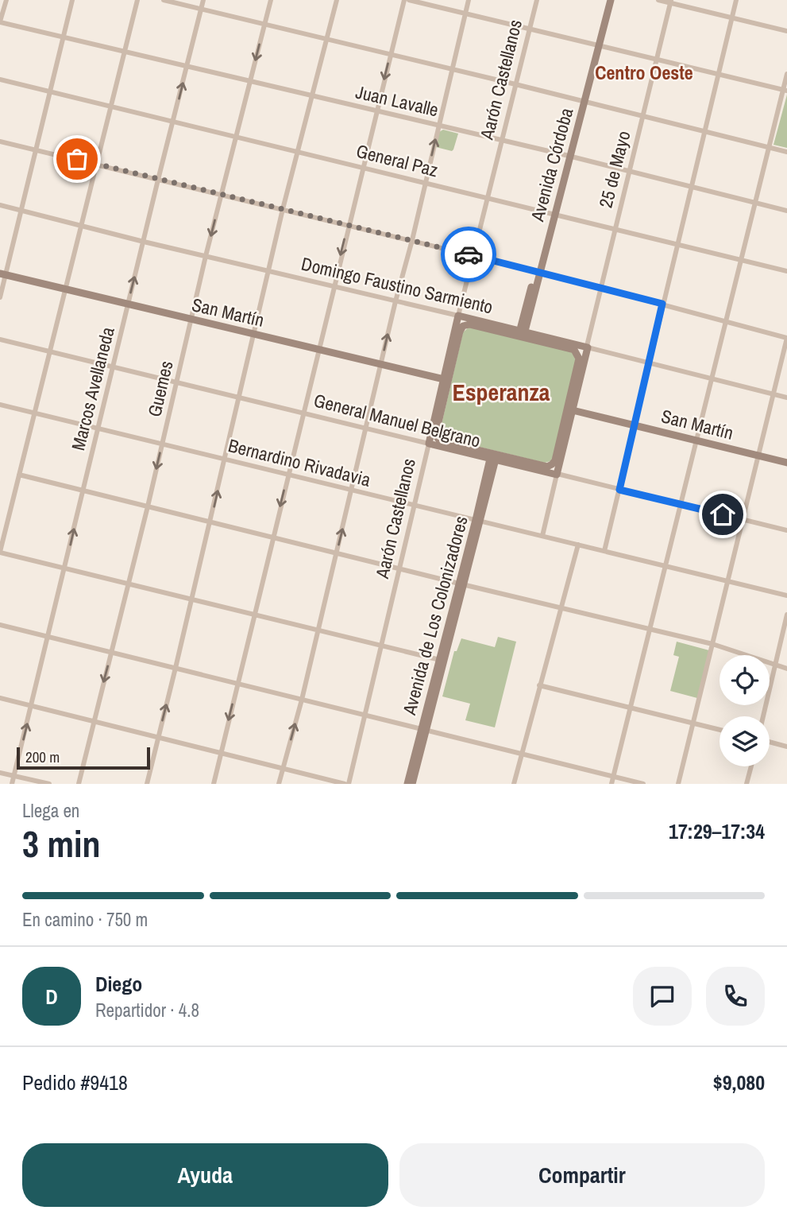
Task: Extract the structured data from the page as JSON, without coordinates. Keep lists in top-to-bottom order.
{
  "streets": {
    "main road": [
      "Aarón Castellanos",
      "Avenida Córdoba",
      "25 de Mayo",
      "Domingo Faustino Sarmiento",
      "San Martín",
      "General Manuel Belgrano",
      "Avenida de Los Colonizadores"
    ],
    "street": [
      "Juan Lavalle",
      "General Paz",
      "Marcos Avellaneda",
      "Guemes",
      "Bernardino Rivadavia"
    ]
  },
  "crossings": [
    ["Aarón Castellanos", "Juan Lavalle"],
    ["Aarón Castellanos", "General Paz"],
    ["Aarón Castellanos", "Avenida Córdoba"],
    ["Aarón Castellanos", "25 de Mayo"],
    ["Aarón Castellanos", "Domingo Faustino Sarmiento"],
    ["Aarón Castellanos", "San Martín"],
    ["Aarón Castellanos", "General Manuel Belgrano"],
    ["Aarón Castellanos", "Bernardino Rivadavia"],
    ["Aarón Castellanos", "Avenida de Los Colonizadores"],
    ["Juan Lavalle", "Avenida Córdoba"],
    ["Juan Lavalle", "25 de Mayo"],
    ["Juan Lavalle", "Marcos Avellaneda"],
    ["Juan Lavalle", "Guemes"],
    ["General Paz", "Avenida Córdoba"],
    ["General Paz", "25 de Mayo"],
    ["General Paz", "Marcos Avellaneda"],
    ["General Paz", "Guemes"],
    ["Avenida Córdoba", "25 de Mayo"],
    ["Avenida Córdoba", "Domingo Faustino Sarmiento"],
    ["Avenida Córdoba", "San Martín"],
    ["Avenida Córdoba", "General Manuel Belgrano"],
    ["Avenida Córdoba", "Avenida de Los Colonizadores"],
    ["25 de Mayo", "Domingo Faustino Sarmiento"],
    ["25 de Mayo", "San Martín"],
    ["25 de Mayo", "General Manuel Belgrano"],
    ["25 de Mayo", "Bernardino Rivadavia"],
    ["25 de Mayo", "Avenida de Los Colonizadores"],
    ["Domingo Faustino Sarmiento", "San Martín"],
    ["Domingo Faustino Sarmiento", "Marcos Avellaneda"],
    ["Domingo Faustino Sarmiento", "Guemes"],
    ["Domingo Faustino Sarmiento", "General Manuel Belgrano"],
    ["Domingo Faustino Sarmiento", "Avenida de Los Colonizadores"],
    ["San Martín", "Marcos Avellaneda"],
    ["San Martín", "Guemes"],
    ["San Martín", "General Manuel Belgrano"],
    ["San Martín", "Avenida de Los Colonizadores"],
    ["Marcos Avellaneda", "General Manuel Belgrano"],
    ["Marcos Avellaneda", "Bernardino Rivadavia"],
    ["Guemes", "General Manuel Belgrano"],
    ["Guemes", "Bernardino Rivadavia"],
    ["General Manuel Belgrano", "Avenida de Los Colonizadores"],
    ["Bernardino Rivadavia", "Avenida de Los Colonizadores"]
  ],
  "districts": ["Centro Oeste", "Esperanza"],
  "scale_bar": "200 m",
  "page": {
    "scale": "200 m",
    "heading": ["3 min", "Llega en", "17:29–17:34"],
    "panel": [
      "Diego",
      "Repartidor · 4.8",
      "Pedido #9418",
      "$9,080"
    ],
    "bar": "En camino · 750 m",
    "round": "D",
    "buttons": ["Ayuda", "Compartir"]
  }
}
